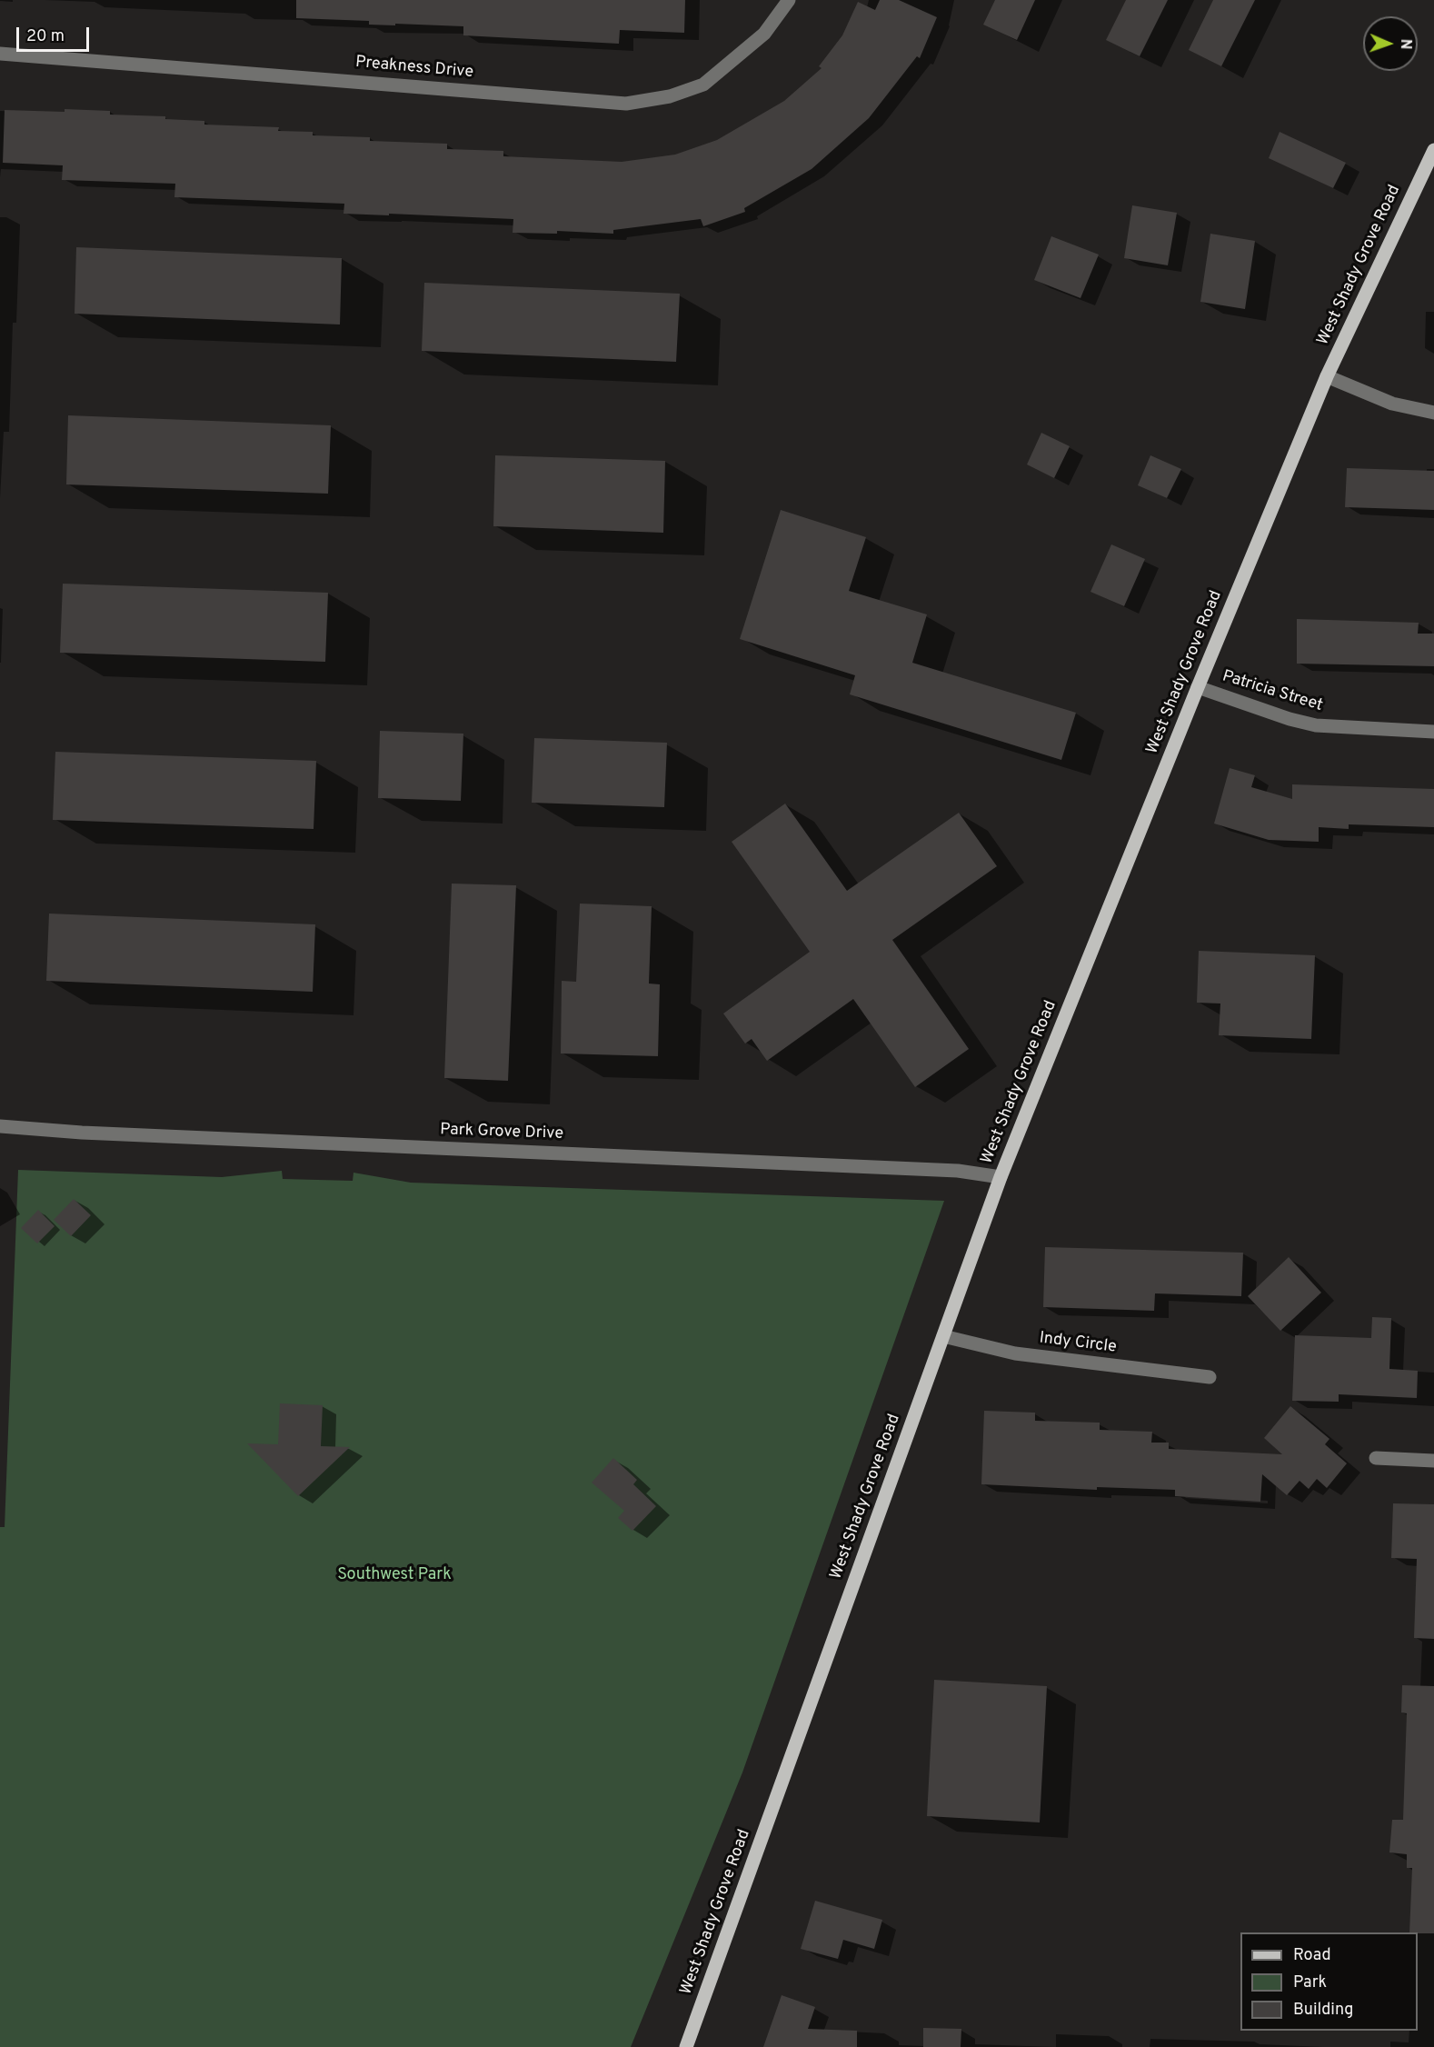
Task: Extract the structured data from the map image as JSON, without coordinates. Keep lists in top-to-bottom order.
{
  "streets": {
    "main road": ["West Shady Grove Road"],
    "street": [
      "Preakness Drive",
      "Patricia Street",
      "Park Grove Drive",
      "Indy Circle"
    ]
  },
  "crossings": [
    ["West Shady Grove Road", "Patricia Street"],
    ["West Shady Grove Road", "Park Grove Drive"],
    ["West Shady Grove Road", "Indy Circle"]
  ],
  "parks": ["Southwest Park"],
  "legend": ["Road", "Park", "Building"],
  "scale_bar": "20 m",
  "north": "right"
}
